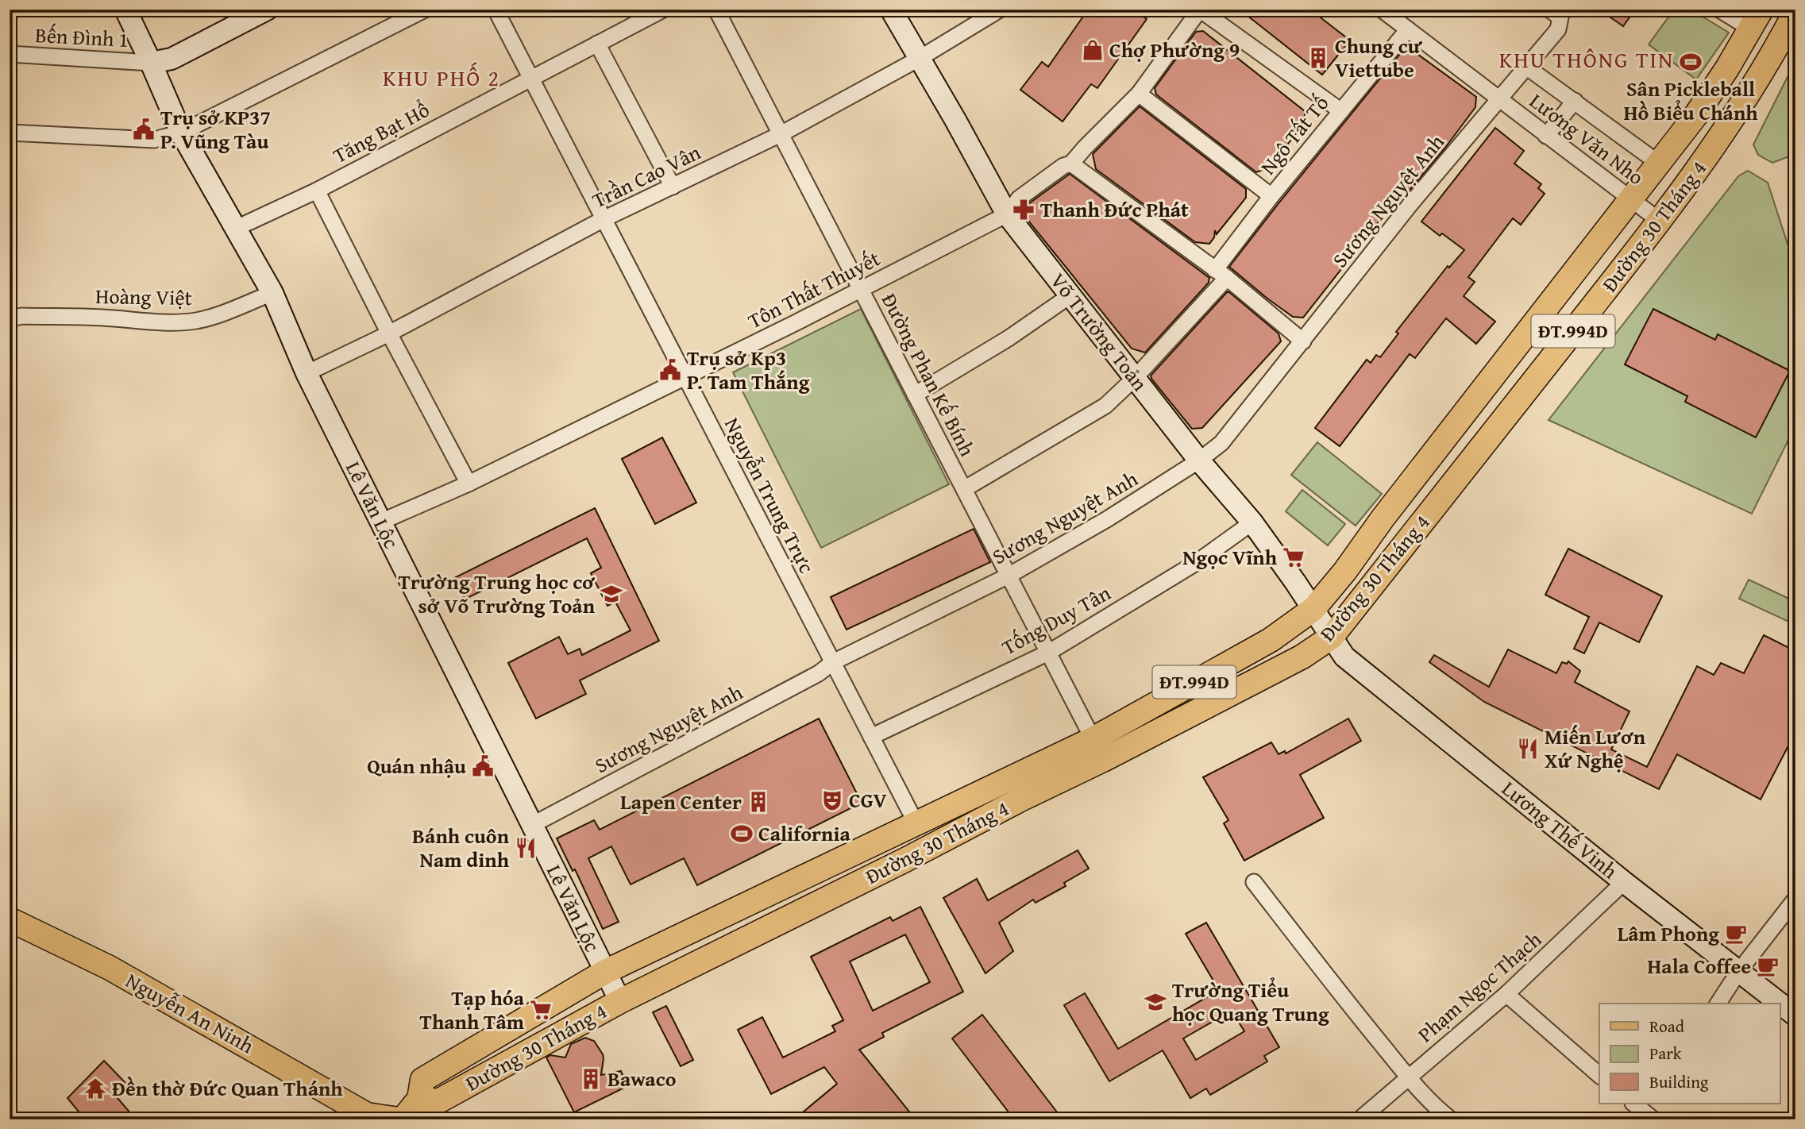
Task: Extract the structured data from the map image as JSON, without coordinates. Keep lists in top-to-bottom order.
{
  "streets": {
    "main road": ["Đường 30 Tháng 4", "ĐT.994D", "Nguyễn An Ninh"],
    "street": [
      "Bến Đình 1",
      "Tăng Bạt Hổ",
      "Ngô Tất Tố",
      "Lương Văn Nho",
      "Trần Cao Vân",
      "Sương Nguyệt Anh",
      "Tôn Thất Thuyết",
      "Hoàng Việt",
      "Võ Trường Toản",
      "Đường Phan Kế Bính",
      "Nguyễn Trung Trực",
      "Lê Văn Lộc",
      "Tống Duy Tân",
      "Lương Thế Vinh",
      "Phạm Ngọc Thạch"
    ]
  },
  "crossings": [
    ["Bến Đình 1", "Lê Văn Lộc"],
    ["Tăng Bạt Hổ", "Nguyễn Trung Trực"],
    ["Tăng Bạt Hổ", "Lê Văn Lộc"],
    ["Ngô Tất Tố", "Lương Văn Nho"],
    ["Ngô Tất Tố", "Võ Trường Toản"],
    ["Ngô Tất Tố", "Đường Phan Kế Bính"],
    ["Lương Văn Nho", "Sương Nguyệt Anh"],
    ["Lương Văn Nho", "Đường 30 Tháng 4"],
    ["Trần Cao Vân", "Võ Trường Toản"],
    ["Trần Cao Vân", "Đường Phan Kế Bính"],
    ["Trần Cao Vân", "Nguyễn Trung Trực"],
    ["Trần Cao Vân", "Lê Văn Lộc"],
    ["Sương Nguyệt Anh", "Võ Trường Toản"],
    ["Sương Nguyệt Anh", "Đường Phan Kế Bính"],
    ["Sương Nguyệt Anh", "Nguyễn Trung Trực"],
    ["Sương Nguyệt Anh", "Lê Văn Lộc"],
    ["Đường 30 Tháng 4", "Võ Trường Toản"],
    ["Đường 30 Tháng 4", "Đường Phan Kế Bính"],
    ["Đường 30 Tháng 4", "Nguyễn Trung Trực"],
    ["Đường 30 Tháng 4", "Lê Văn Lộc"],
    ["Đường 30 Tháng 4", "Lương Thế Vinh"],
    ["Tôn Thất Thuyết", "Võ Trường Toản"],
    ["Tôn Thất Thuyết", "Đường Phan Kế Bính"],
    ["Tôn Thất Thuyết", "Nguyễn Trung Trực"],
    ["Tôn Thất Thuyết", "Lê Văn Lộc"],
    ["Hoàng Việt", "Lê Văn Lộc"],
    ["Võ Trường Toản", "Tống Duy Tân"],
    ["Võ Trường Toản", "Lương Thế Vinh"],
    ["Đường Phan Kế Bính", "Tống Duy Tân"],
    ["Nguyễn Trung Trực", "Tống Duy Tân"],
    ["Lương Thế Vinh", "Phạm Ngọc Thạch"]
  ],
  "districts": ["KHU THÔNG TIN", "KHU PHỐ 2"],
  "places": {
    "shop": ["Chợ Phường 9"],
    "building": ["Chung cư Viettube", "Lapen Center", "Bawaco"],
    "sports": ["Sân Pickleball Hồ Biểu Chánh", "California"],
    "public building": ["Trụ sở KP37 P. Vũng Tàu", "Trụ sở Kp3 P. Tam Thắng", "Quán nhậu"],
    "pharmacy": ["Thanh Đức Phát"],
    "supermarket": ["Ngọc Vĩnh", "Tạp hóa Thanh Tâm"],
    "school or university": ["Trường Trung học cơ sở Võ Trường Toản", "Trường Tiểu học Quang Trung"],
    "restaurant": ["Miến Lươn Xứ Nghệ", "Bánh cuôn Nam dinh"],
    "theatre": ["CGV"],
    "cafe": ["Lâm Phong", "Hala Coffee"],
    "temple": ["Đền thờ Đức Quan Thánh"]
  },
  "legend": ["Road", "Park", "Building"]
}
